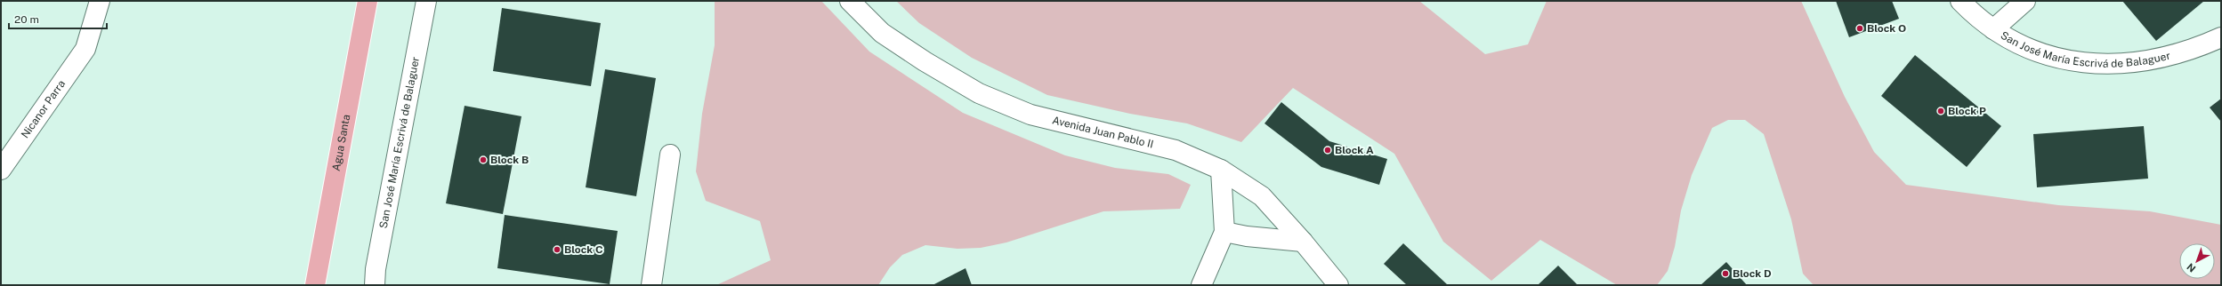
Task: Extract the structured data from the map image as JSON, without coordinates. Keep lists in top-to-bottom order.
{
  "streets": {
    "main road": ["Agua Santa"],
    "street": ["San José María Escrivá de Balaguer", "Nicanor Parra", "Avenida Juan Pablo II"]
  },
  "places": [
    "Block O",
    "Block P",
    "Block A",
    "Block B",
    "Block C",
    "Block D"
  ],
  "scale_bar": "20 m",
  "north": "bottom left"
}
